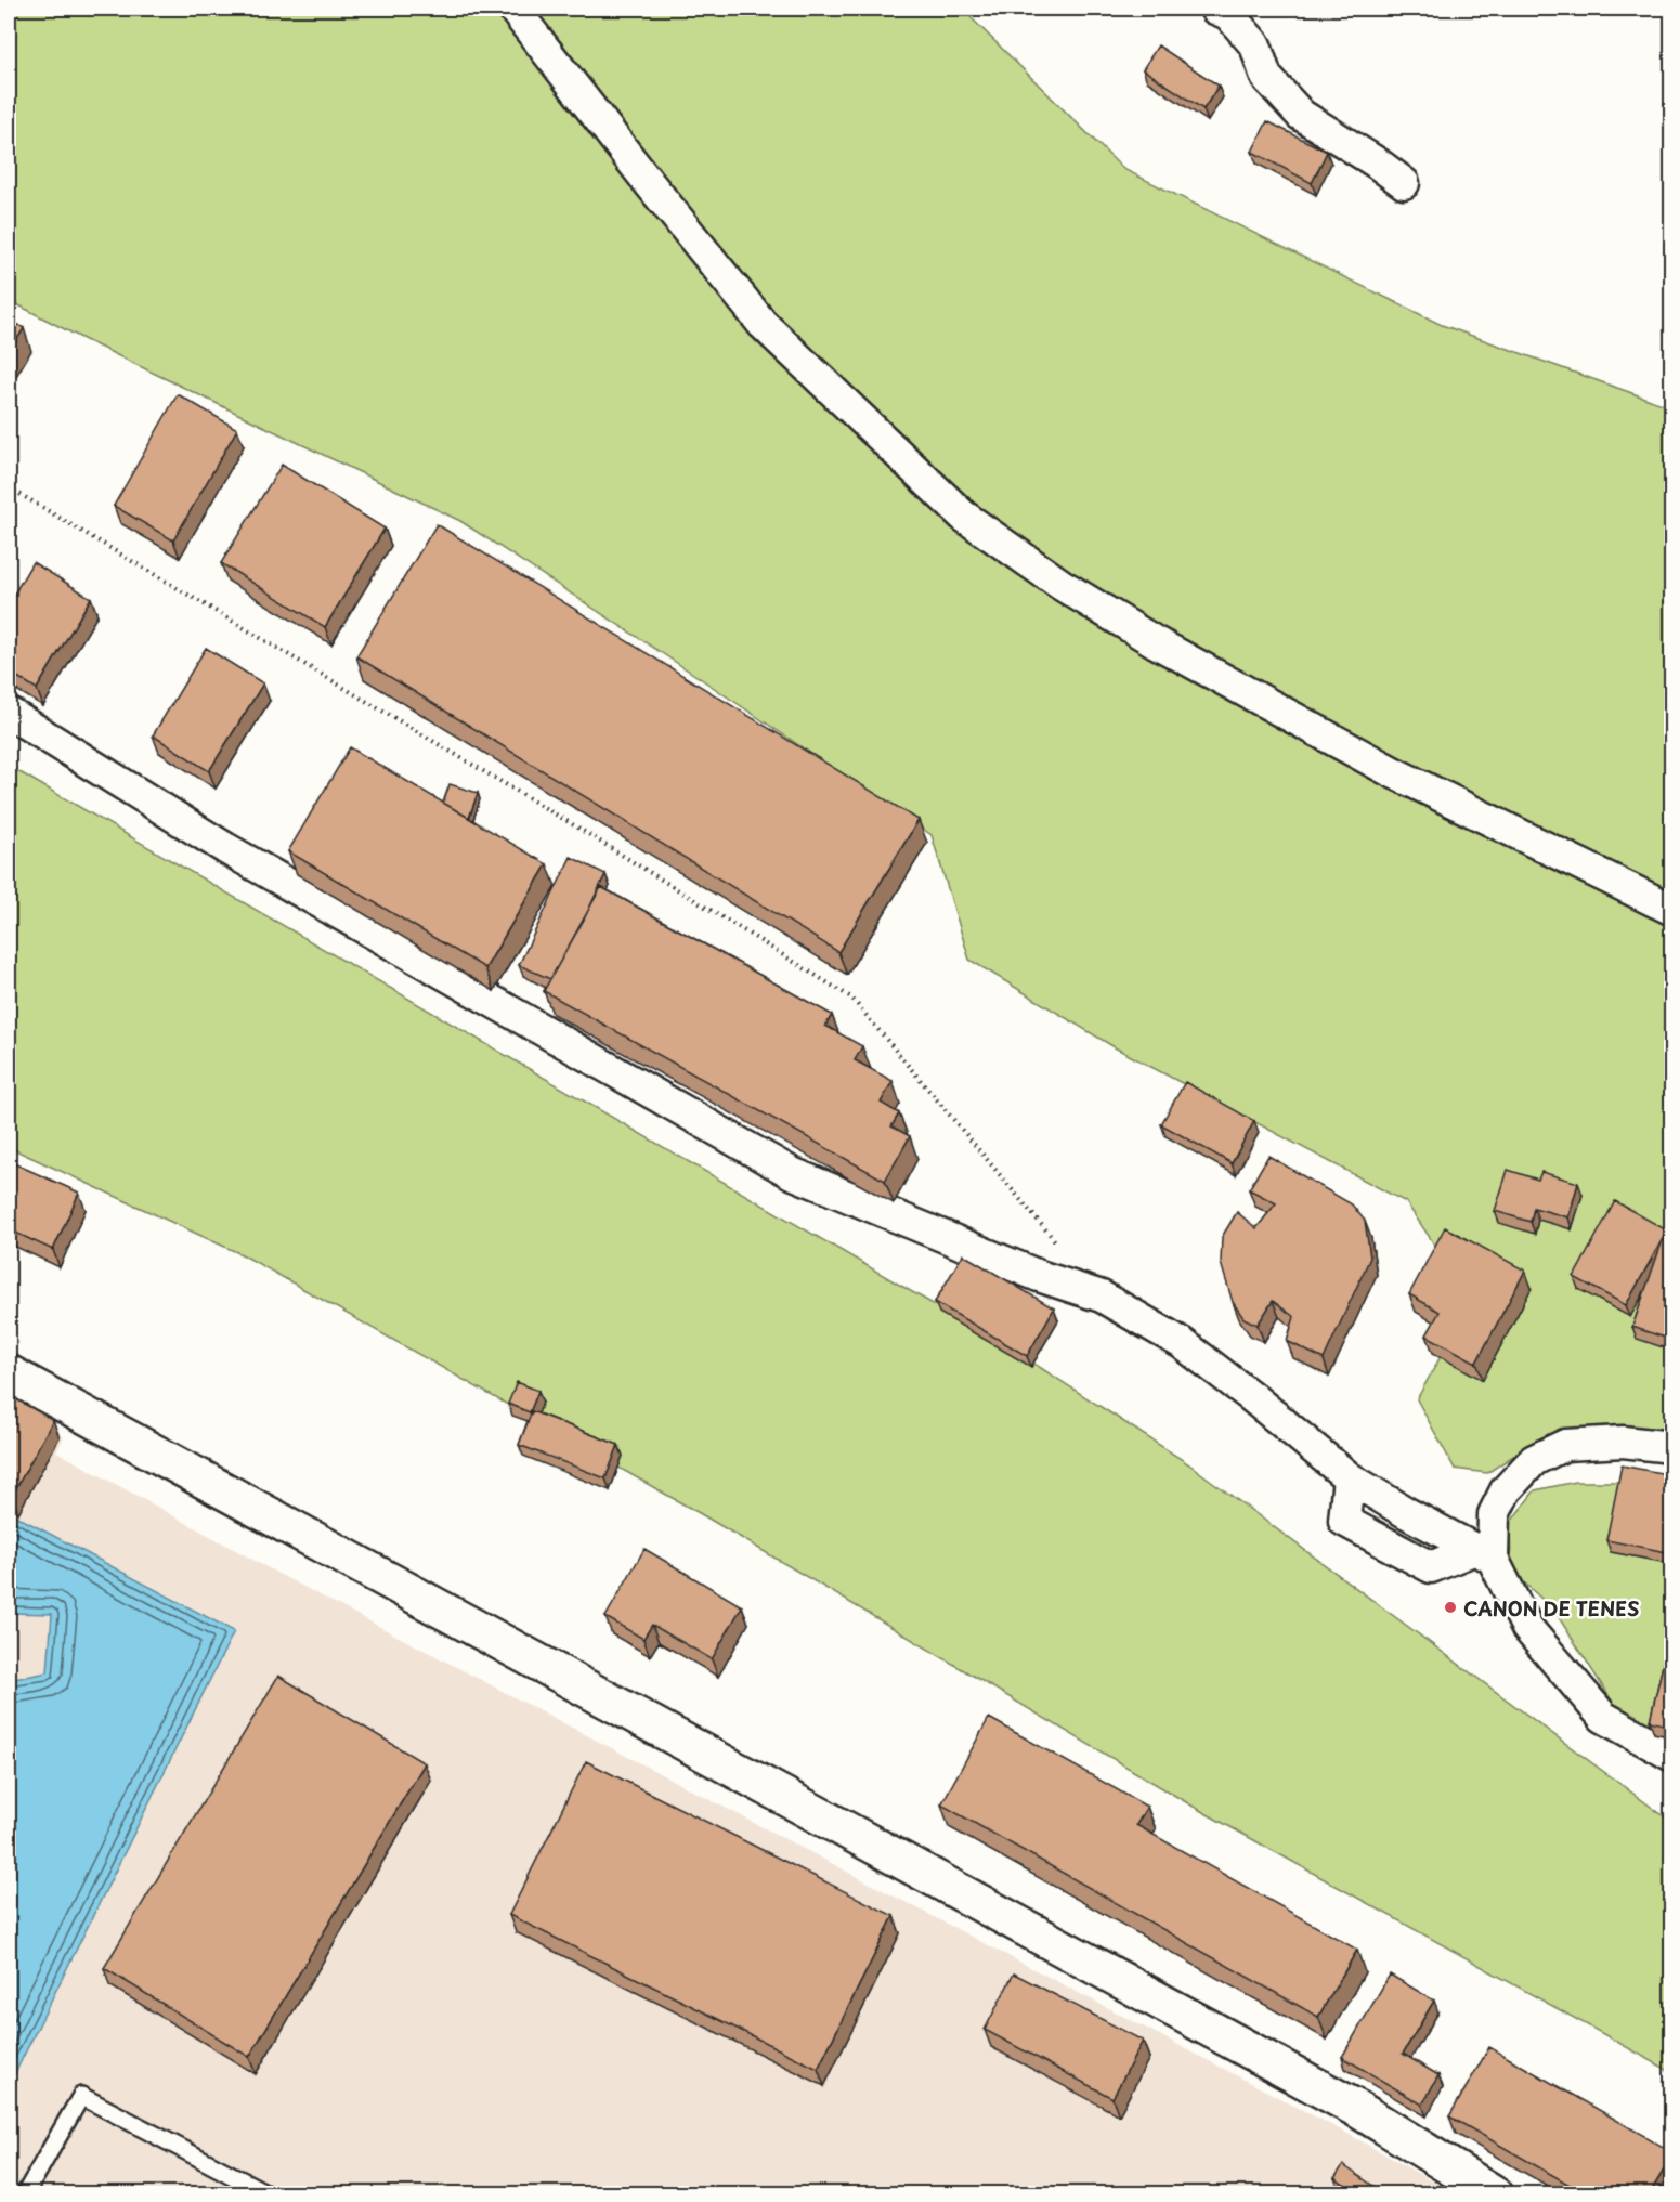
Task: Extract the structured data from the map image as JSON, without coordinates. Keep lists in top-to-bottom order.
{
  "places": ["CANON DE TENES"]
}
